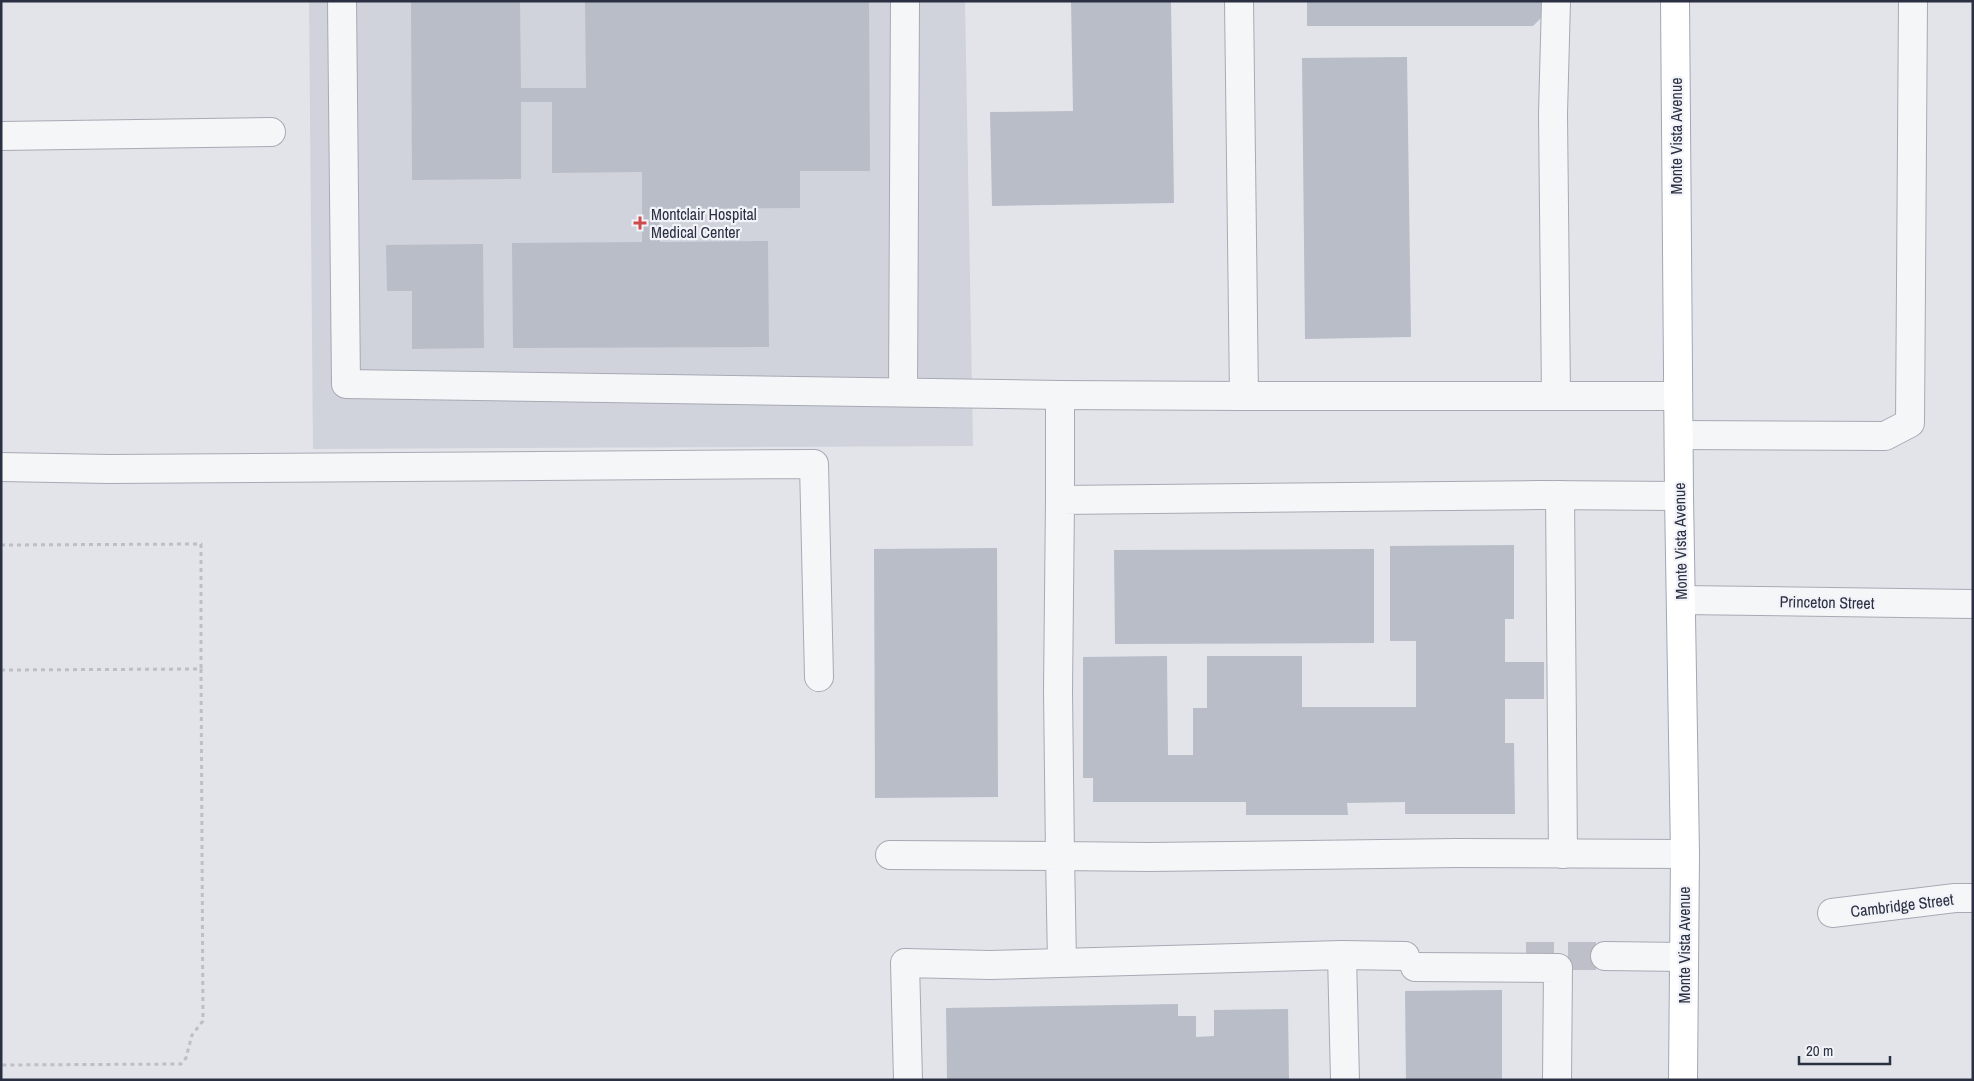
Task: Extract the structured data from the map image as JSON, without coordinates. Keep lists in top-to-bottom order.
{
  "streets": {
    "main road": ["Monte Vista Avenue"],
    "street": ["Princeton Street", "Cambridge Street"]
  },
  "crossings": [
    ["Monte Vista Avenue", "Princeton Street"]
  ],
  "places": {
    "health": ["Montclair Hospital Medical Center"]
  },
  "scale_bar": "20 m"
}
